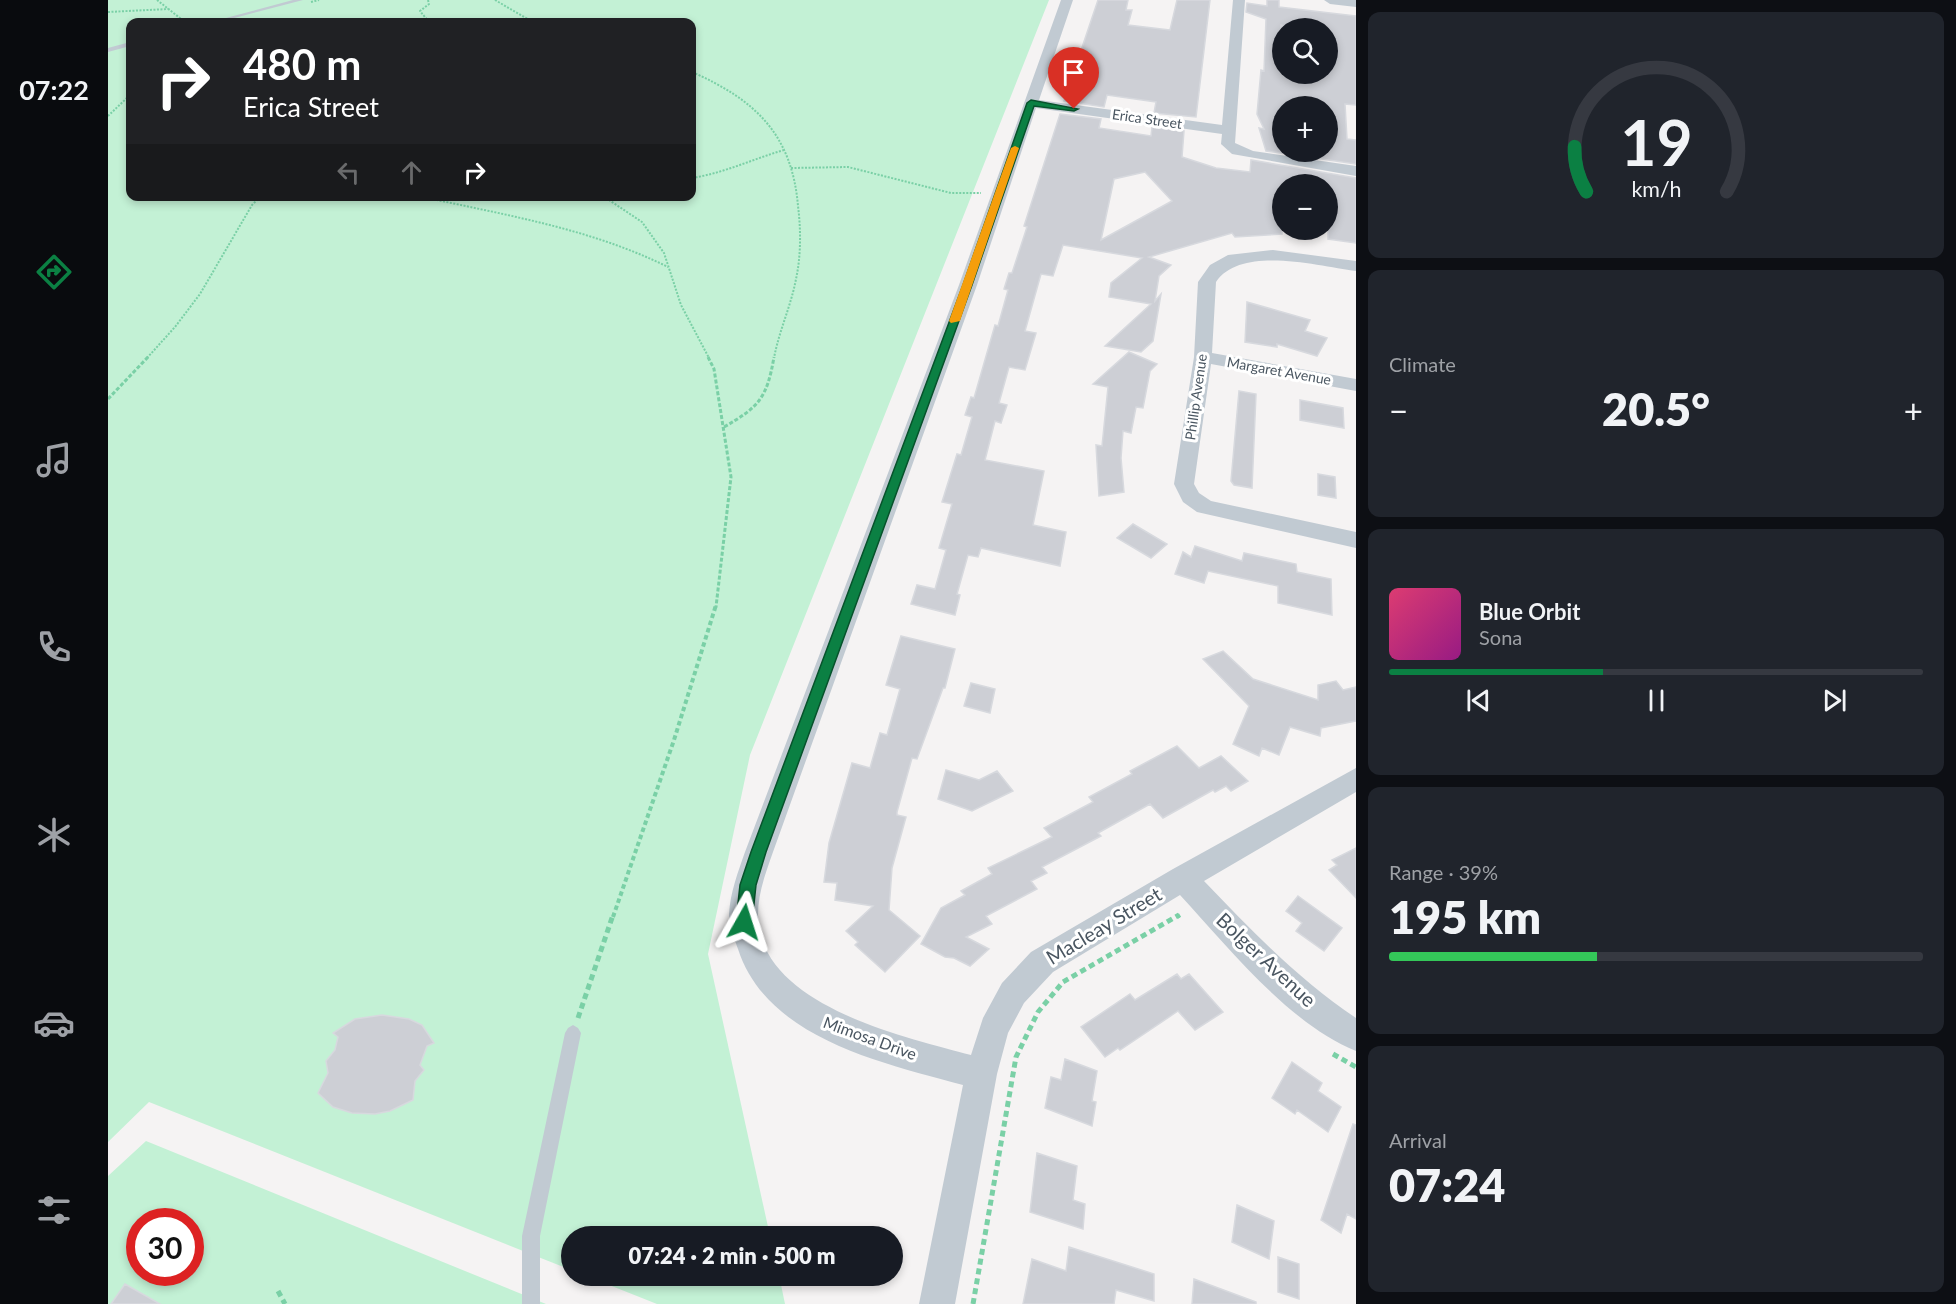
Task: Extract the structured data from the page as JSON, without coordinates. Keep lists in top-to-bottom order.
{
  "streets": {
    "street": [
      "Erica Street",
      "Margaret Avenue",
      "Phillip Avenue",
      "Macleay Street",
      "Bolger Avenue",
      "Mimosa Drive"
    ]
  },
  "crossings": [
    ["Erica Street", "Mimosa Drive"],
    ["Margaret Avenue", "Phillip Avenue"],
    ["Macleay Street", "Bolger Avenue"],
    ["Macleay Street", "Mimosa Drive"]
  ],
  "page": {
    "tabs": "07:22",
    "map_buttons": ["+", "−"],
    "turn": ["480 m", "Erica Street"],
    "tile": [
      "Climate",
      ["Range · 39%", "195 km"],
      ["Arrival", "07:24"]
    ],
    "heat": ["−", "20.5°", "+"],
    "song": ["Blue Orbit", "Sona"],
    "limit": "30",
    "trip": "07:24 · 2 min · 500 m",
    "gauge": ["19", "km/h"]
  }
}
